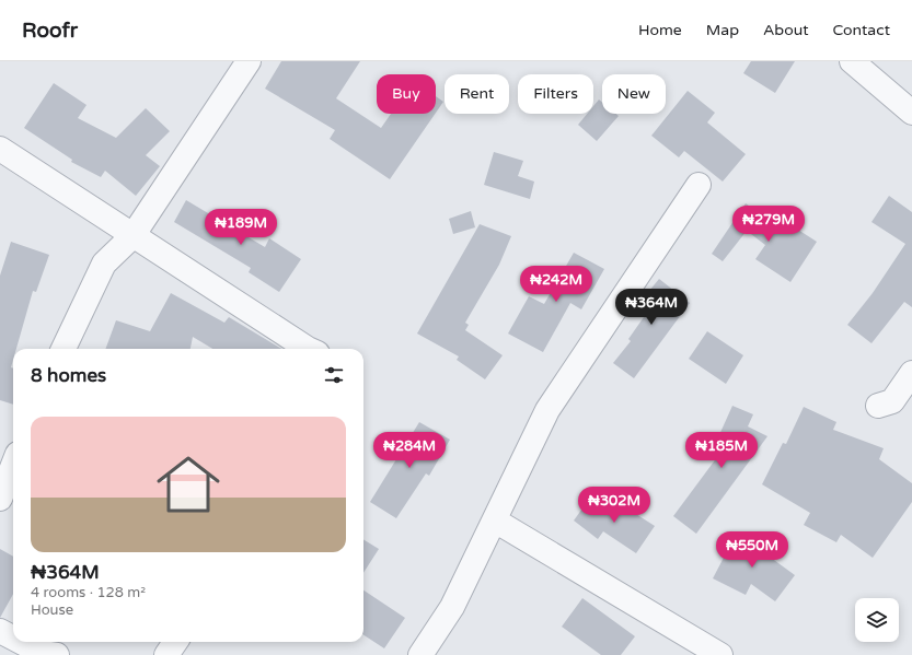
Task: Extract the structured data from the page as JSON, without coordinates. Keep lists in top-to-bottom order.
{
  "page": {
    "header": "Roofr",
    "nav": [
      "Home",
      "Map",
      "About",
      "Contact"
    ],
    "chip": [
      "Buy",
      "Rent",
      "Filters",
      "New"
    ],
    "price": [
      "₦279M",
      "₦189M",
      "₦242M",
      "₦364M",
      "₦284M",
      "₦185M",
      "₦302M",
      "₦550M"
    ],
    "heading": "8 homes",
    "list": [
      {
        "name": "₦364M",
        "note": "4 rooms · 128 m² · House"
      }
    ]
  }
}
